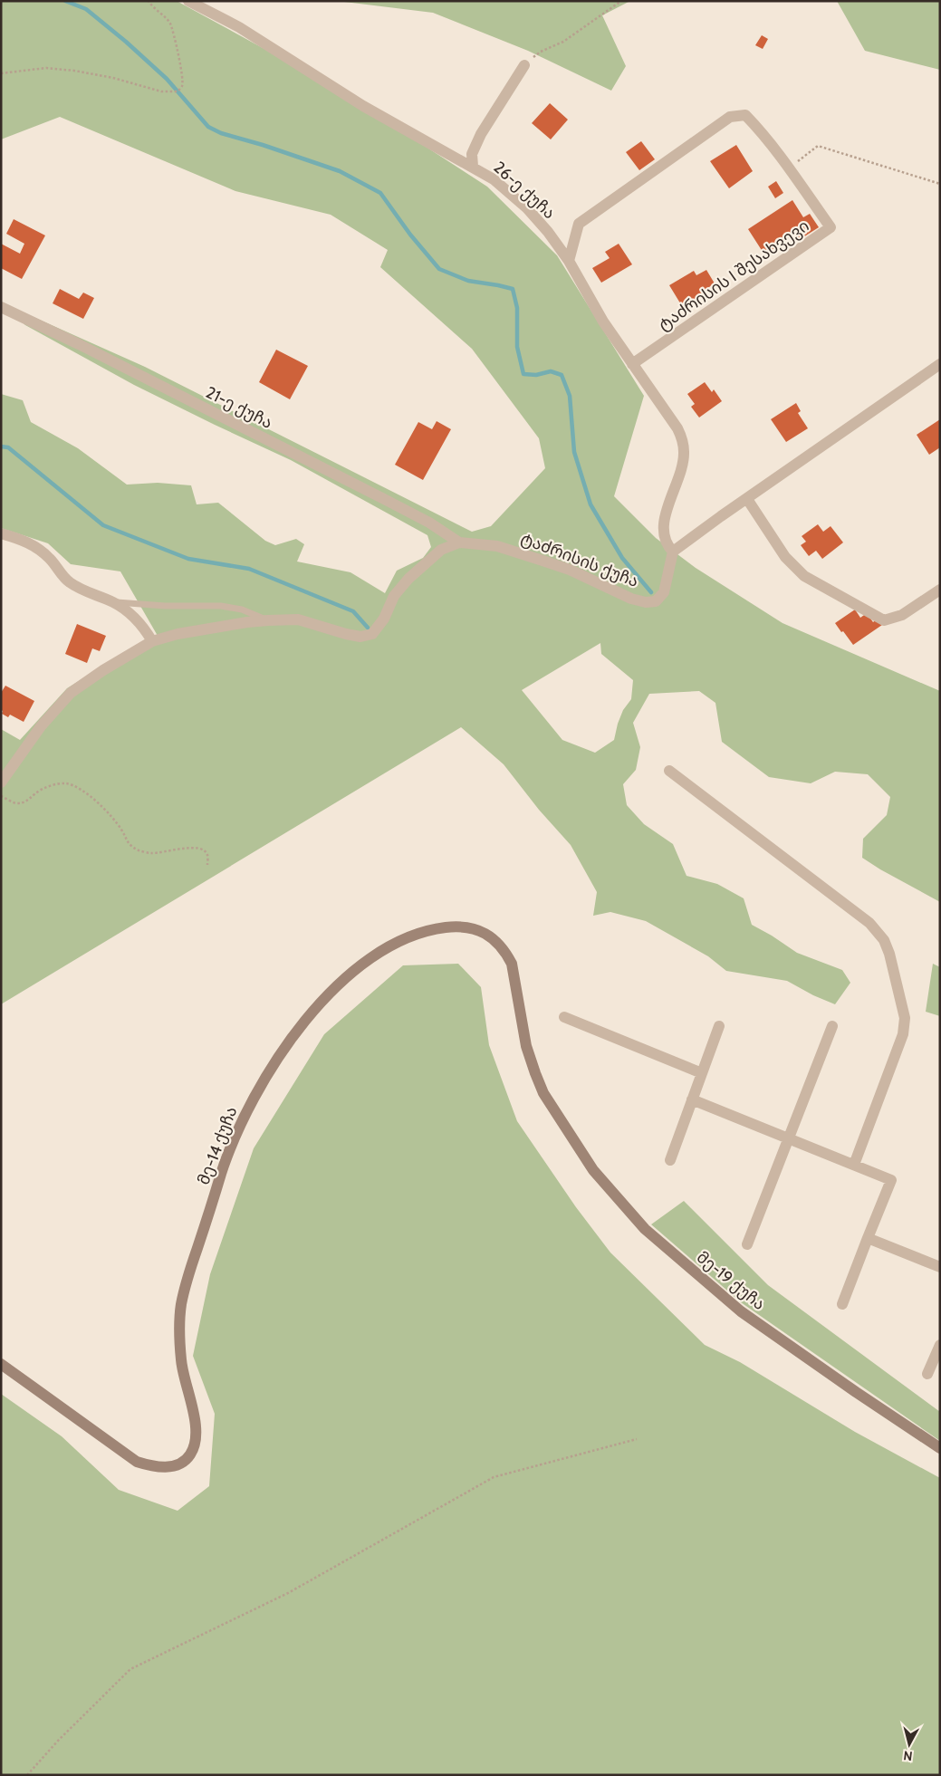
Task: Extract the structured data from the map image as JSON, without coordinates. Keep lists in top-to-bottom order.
{
  "streets": {
    "street": [
      "26-ე ქუჩა",
      "ტაძრისის I შესახვევი",
      "21-ე ქუჩა",
      "ტაძრისის ქუჩა",
      "მე-14 ქუჩა",
      "მე-19 ქუჩა"
    ]
  },
  "crossings": [
    ["26-ე ქუჩა", "ტაძრისის I შესახვევი"],
    ["26-ე ქუჩა", "ტაძრისის ქუჩა"],
    ["21-ე ქუჩა", "ტაძრისის ქუჩა"],
    ["მე-14 ქუჩა", "მე-19 ქუჩა"]
  ],
  "north": "bottom"
}
